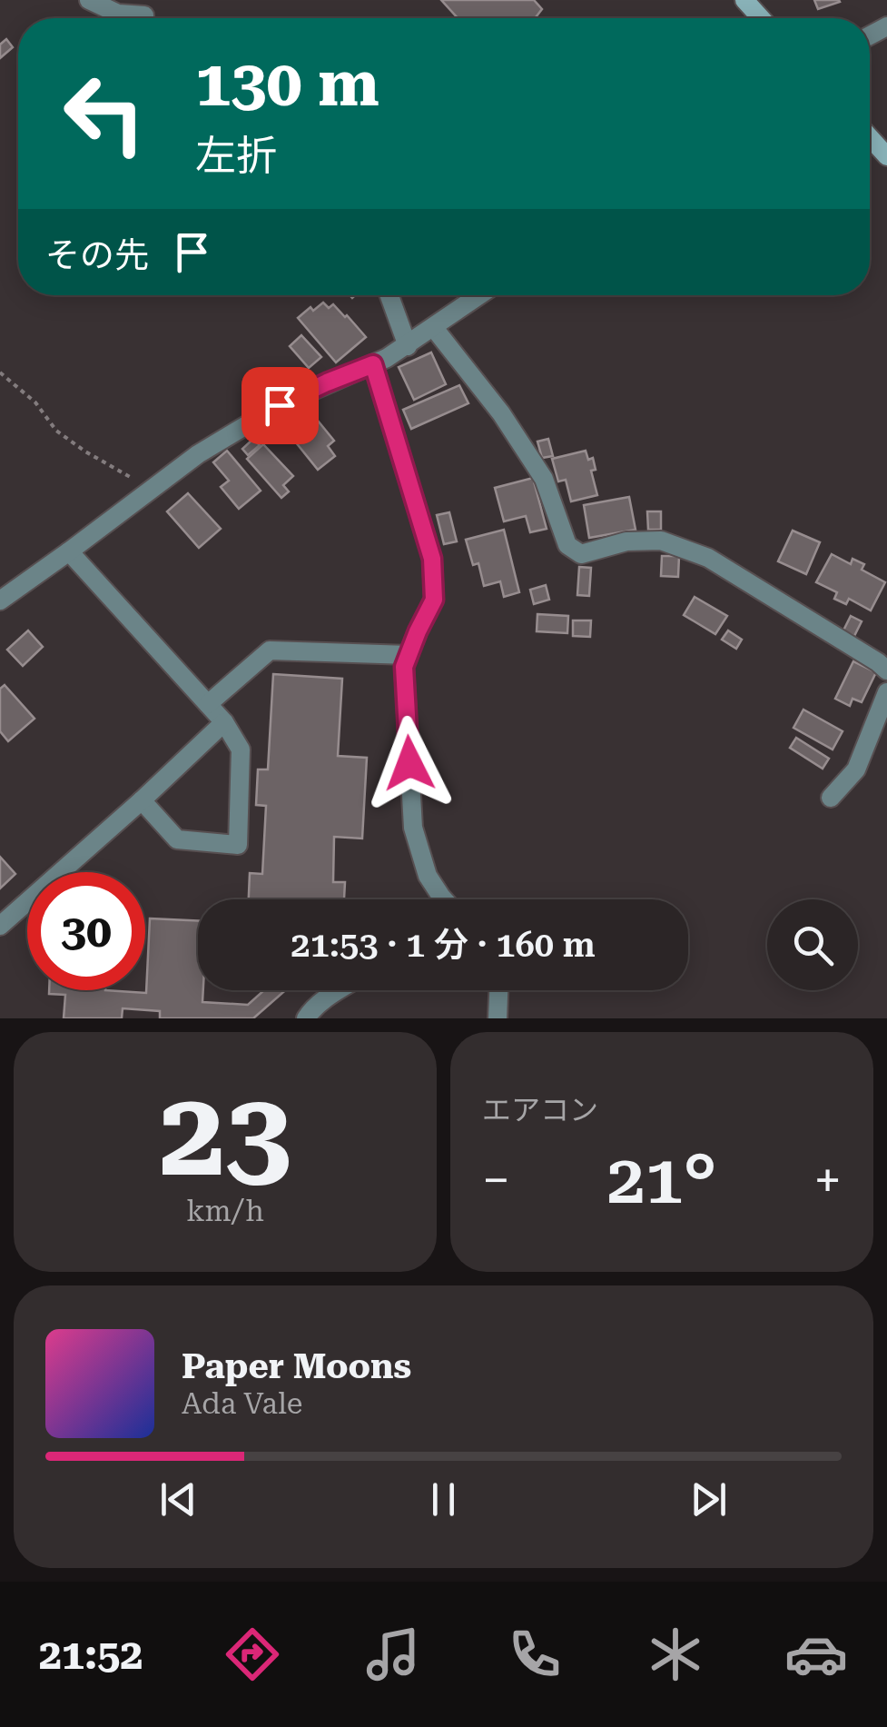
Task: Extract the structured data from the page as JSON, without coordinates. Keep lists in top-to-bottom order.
{
  "page": {
    "turn": ["130 m", "左折"],
    "then": "その先",
    "limit": "30",
    "trip": "21:53 · 1 分 · 160 m",
    "tile": [
      ["23", "km/h"],
      "エアコン"
    ],
    "heat": ["−", "21°", "+"],
    "song": ["Paper Moons", "Ada Vale"],
    "tabs": "21:52"
  }
}
